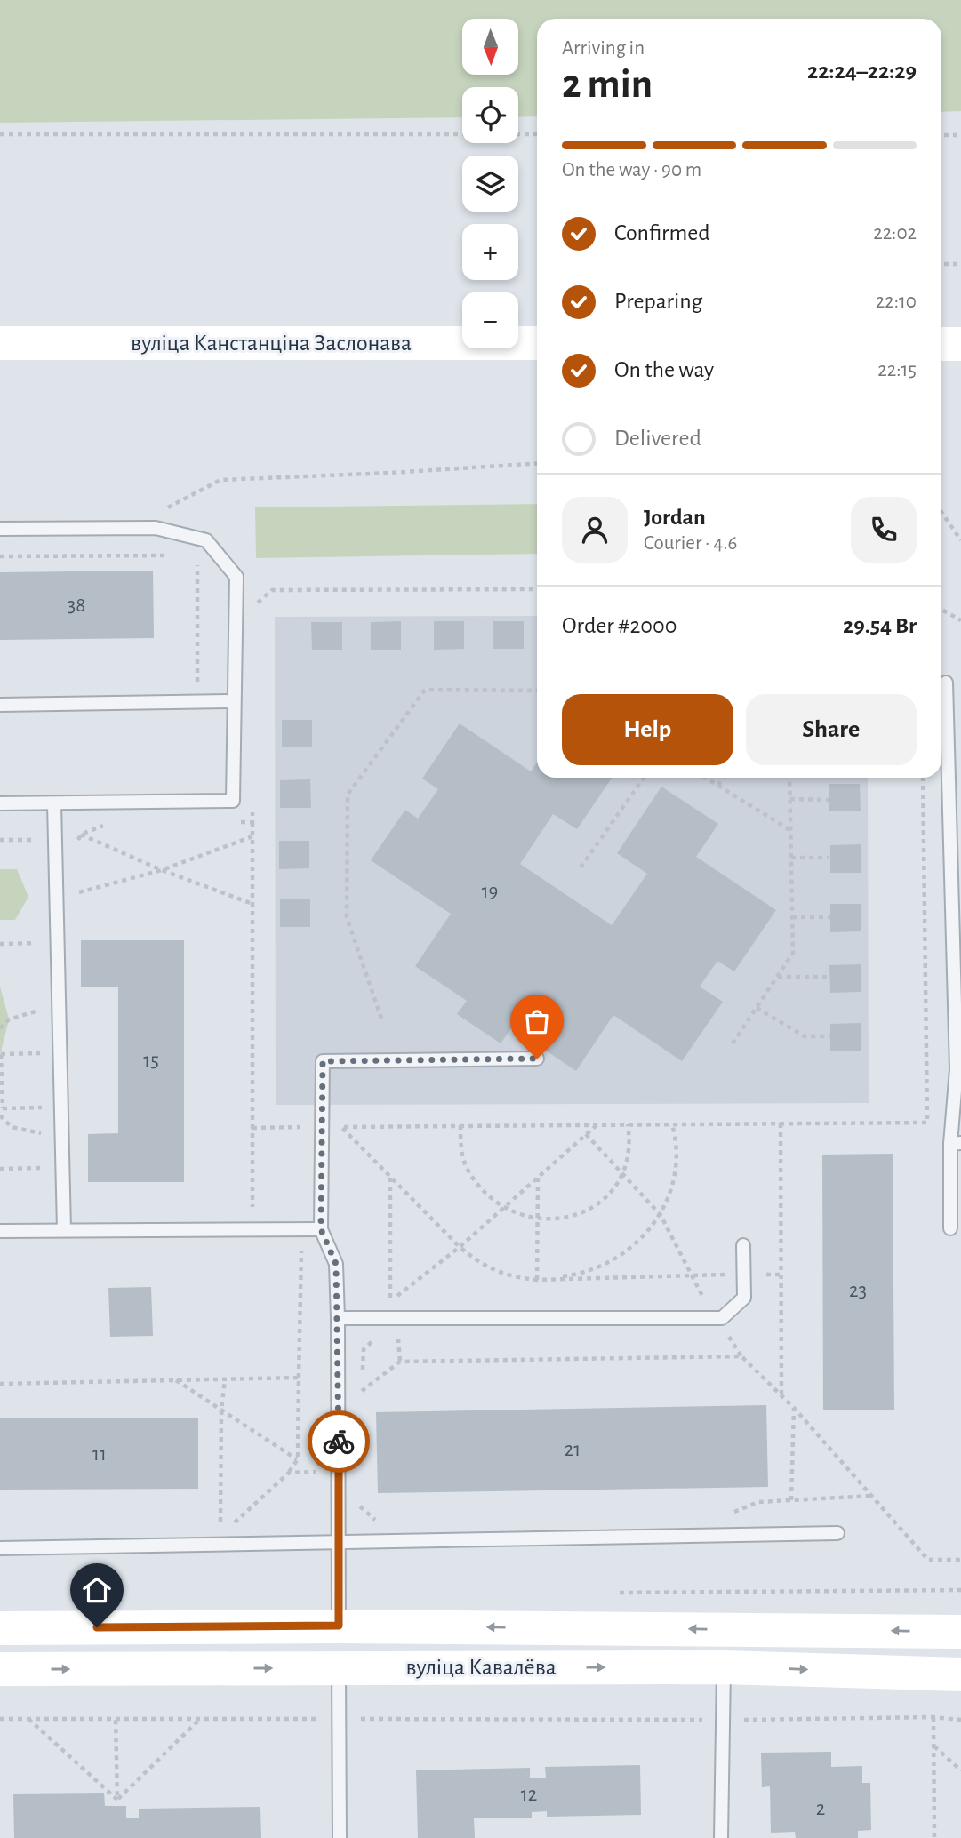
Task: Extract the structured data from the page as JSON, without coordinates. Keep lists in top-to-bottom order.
{
  "streets": {
    "street": ["вуліца Канстанціна Заслонава", "вуліца Кавалёва"]
  },
  "house_numbers": [
    "38",
    "19",
    "15",
    "23",
    "21",
    "11",
    "12",
    "2"
  ],
  "north": "bottom",
  "page": {
    "map_buttons": ["+", "−"],
    "heading": ["2 min", "Arriving in", "22:24–22:29"],
    "panel": [
      "Jordan",
      "Courier · 4.6",
      "Order #2000",
      "29.54 Br"
    ],
    "bar": "On the way · 90 m",
    "list": [
      ["Confirmed", "22:02"],
      ["Preparing", "22:10"],
      ["On the way", "22:15"],
      "Delivered"
    ],
    "buttons": ["Help", "Share"]
  }
}
